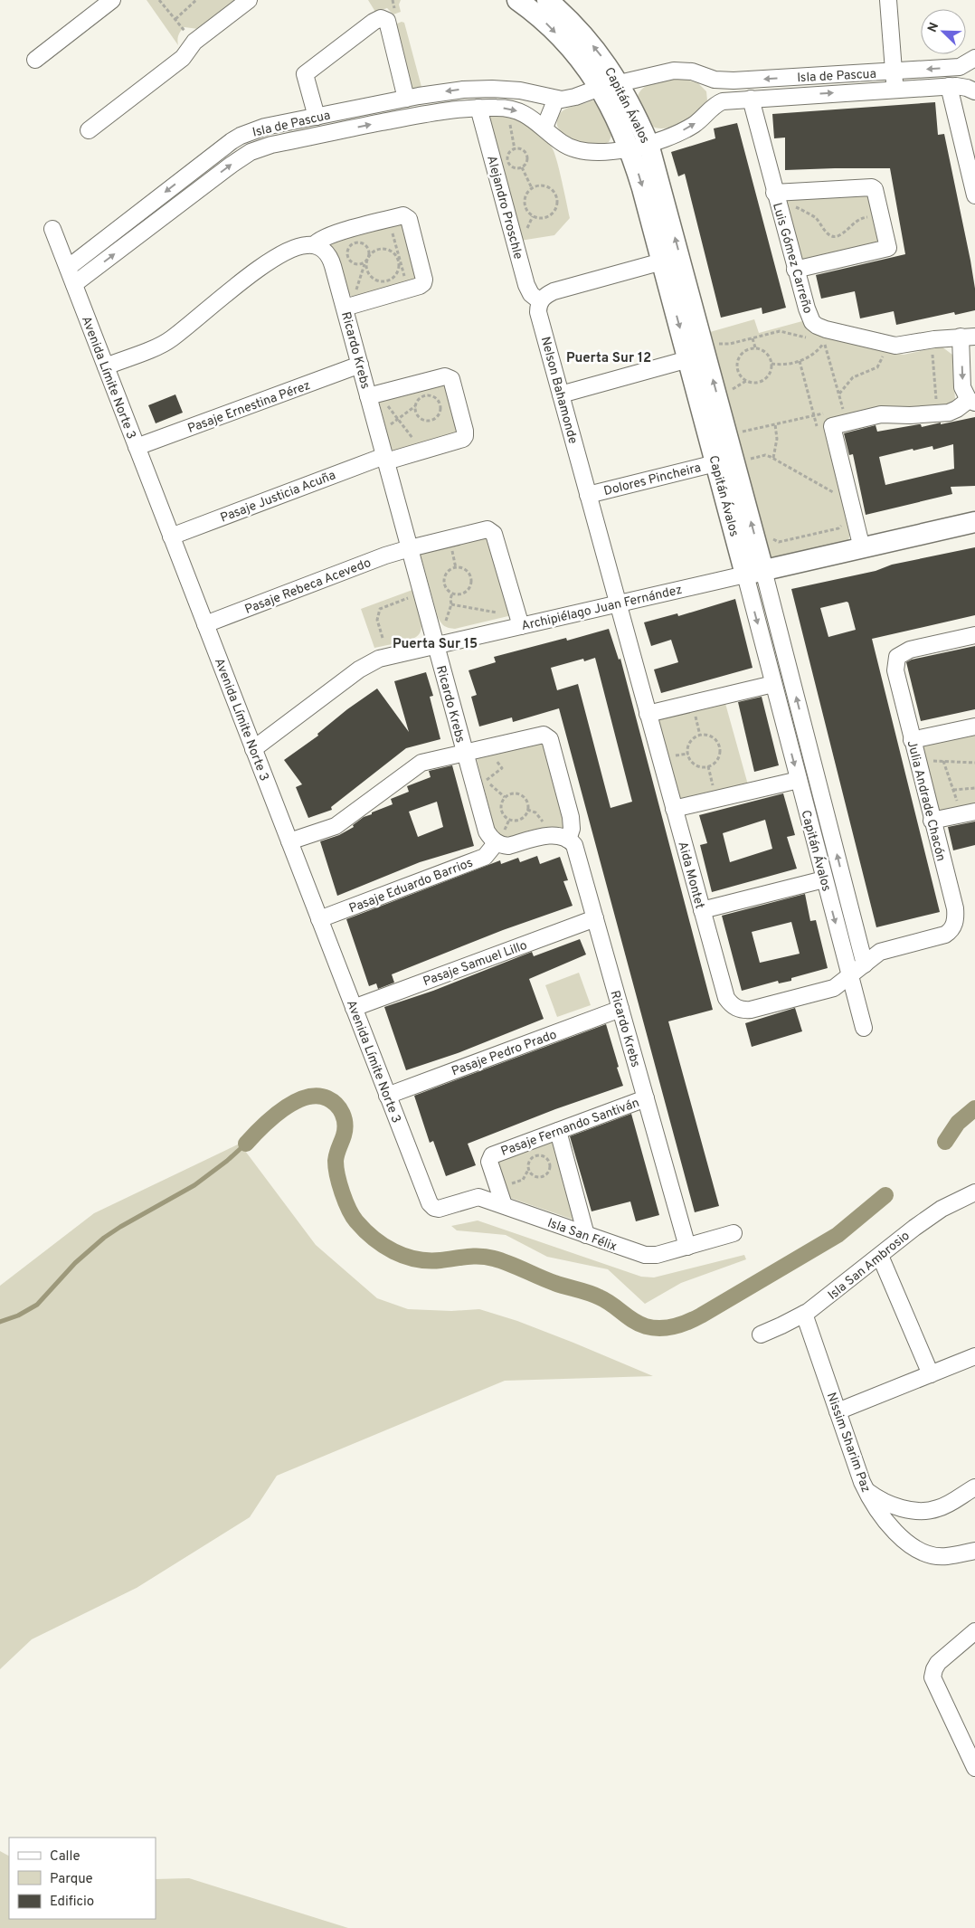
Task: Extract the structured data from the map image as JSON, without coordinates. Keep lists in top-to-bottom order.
{
  "streets": {
    "street": [
      "Isla de Pascua",
      "Capitán Ávalos",
      "Alejandro Proschle",
      "Luis Gómez Carreño",
      "Ricardo Krebs",
      "Avenida Límite Norte 3",
      "Nelson Bahamonde",
      "Pasaje Ernestina Pérez",
      "Dolores Pincheira",
      "Pasaje Justicia Acuña",
      "Pasaje Rebeca Acevedo",
      "Archipiélago Juan Fernández",
      "Julia Andrade Chacón",
      "Aida Montet",
      "Pasaje Eduardo Barrios",
      "Pasaje Samuel Lillo",
      "Pasaje Pedro Prado",
      "Pasaje Fernando Santiván",
      "Isla San Félix",
      "Isla San Ambrosio",
      "Nissim Sharim Paz"
    ]
  },
  "crossings": [
    ["Isla de Pascua", "Capitán Ávalos"],
    ["Isla de Pascua", "Alejandro Proschle"],
    ["Isla de Pascua", "Luis Gómez Carreño"],
    ["Isla de Pascua", "Avenida Límite Norte 3"],
    ["Capitán Ávalos", "Dolores Pincheira"],
    ["Capitán Ávalos", "Archipiélago Juan Fernández"],
    ["Capitán Ávalos", "Julia Andrade Chacón"],
    ["Capitán Ávalos", "Aida Montet"],
    ["Alejandro Proschle", "Nelson Bahamonde"],
    ["Ricardo Krebs", "Pasaje Ernestina Pérez"],
    ["Ricardo Krebs", "Pasaje Justicia Acuña"],
    ["Ricardo Krebs", "Pasaje Rebeca Acevedo"],
    ["Ricardo Krebs", "Archipiélago Juan Fernández"],
    ["Ricardo Krebs", "Pasaje Eduardo Barrios"],
    ["Ricardo Krebs", "Pasaje Samuel Lillo"],
    ["Ricardo Krebs", "Pasaje Pedro Prado"],
    ["Ricardo Krebs", "Pasaje Fernando Santiván"],
    ["Ricardo Krebs", "Isla San Félix"],
    ["Avenida Límite Norte 3", "Pasaje Ernestina Pérez"],
    ["Avenida Límite Norte 3", "Pasaje Justicia Acuña"],
    ["Avenida Límite Norte 3", "Pasaje Rebeca Acevedo"],
    ["Avenida Límite Norte 3", "Archipiélago Juan Fernández"],
    ["Avenida Límite Norte 3", "Pasaje Eduardo Barrios"],
    ["Avenida Límite Norte 3", "Pasaje Samuel Lillo"],
    ["Avenida Límite Norte 3", "Pasaje Pedro Prado"],
    ["Avenida Límite Norte 3", "Isla San Félix"],
    ["Nelson Bahamonde", "Dolores Pincheira"],
    ["Nelson Bahamonde", "Archipiélago Juan Fernández"],
    ["Nelson Bahamonde", "Aida Montet"],
    ["Pasaje Rebeca Acevedo", "Archipiélago Juan Fernández"],
    ["Archipiélago Juan Fernández", "Aida Montet"],
    ["Julia Andrade Chacón", "Aida Montet"],
    ["Pasaje Fernando Santiván", "Isla San Félix"],
    ["Isla San Ambrosio", "Nissim Sharim Paz"]
  ],
  "districts": ["Puerta Sur 12", "Puerta Sur 15"],
  "legend": ["Calle", "Parque", "Edificio"],
  "north": "top left"
}
